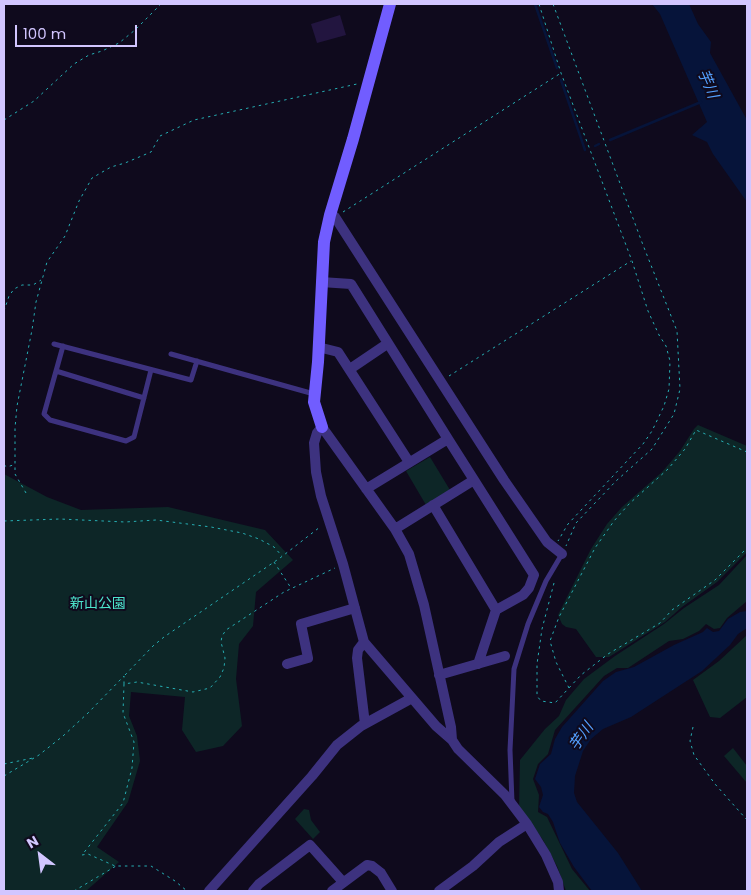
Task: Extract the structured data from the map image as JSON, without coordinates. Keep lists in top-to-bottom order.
{
  "water": ["芋川"],
  "parks": ["新山公園"],
  "scale_bar": "100 m",
  "north": "top left"
}
